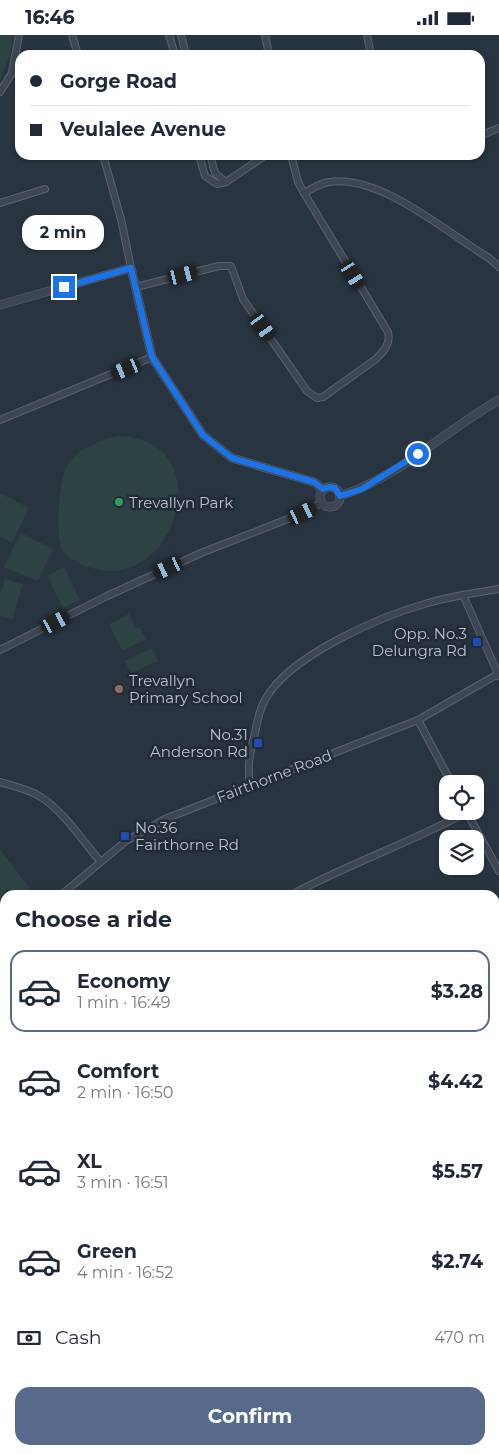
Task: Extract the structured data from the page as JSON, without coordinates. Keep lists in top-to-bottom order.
{
  "streets": {
    "street": ["Fairthorne Road"]
  },
  "places": {
    "other": ["Trevallyn Park", "Trevallyn Primary School"],
    "transit": ["Opp. No.3 Delungra Rd", "No.31 Anderson Rd", "No.36 Fairthorne Rd"]
  },
  "page": {
    "status": "16:46",
    "banner": ["Gorge Road", "Veulalee Avenue"],
    "bubble": "2 min",
    "heading": "Choose a ride",
    "list": [
      {
        "name": "Economy",
        "note": "1 min · 16:49",
        "value": "$3.28"
      },
      {
        "name": "Comfort",
        "note": "2 min · 16:50",
        "value": "$4.42"
      },
      {
        "name": "XL",
        "note": "3 min · 16:51",
        "value": "$5.57"
      },
      {
        "name": "Green",
        "note": "4 min · 16:52",
        "value": "$2.74"
      }
    ],
    "pay": ["Cash", "470 m"],
    "buttons": "Confirm"
  }
}
